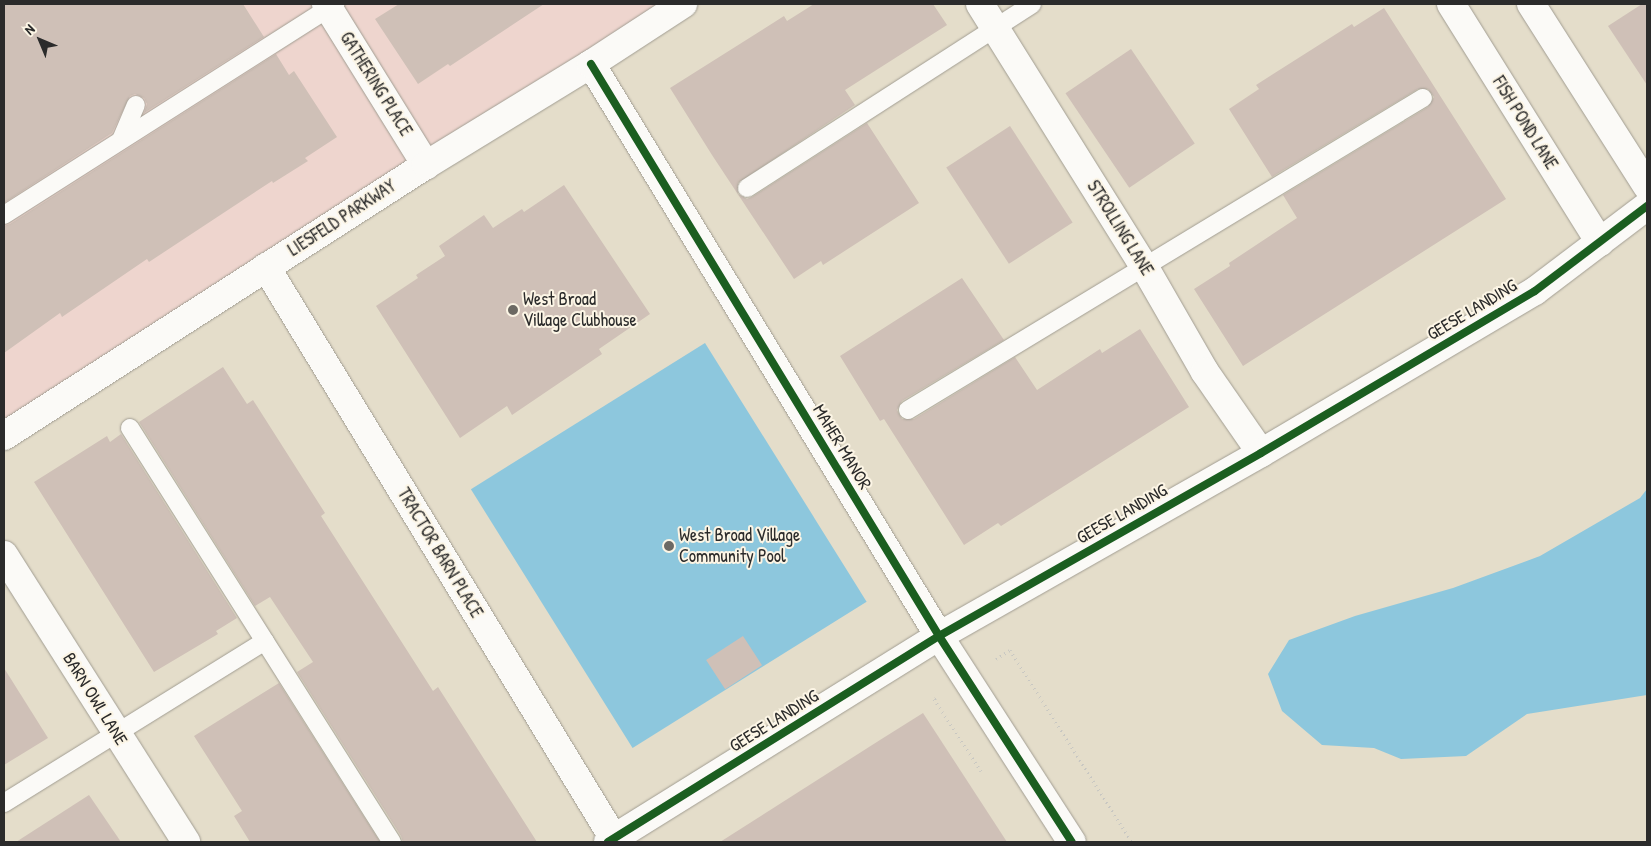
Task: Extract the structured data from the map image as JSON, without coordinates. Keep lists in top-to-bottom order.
{
  "streets": {
    "street": [
      "GATHERING PLACE",
      "FISH POND LANE",
      "LIESFELD PARKWAY",
      "STROLLING LANE",
      "GEESE LANDING",
      "MAHER MANOR",
      "TRACTOR BARN PLACE",
      "BARN OWL LANE"
    ]
  },
  "crossings": [
    ["GATHERING PLACE", "LIESFELD PARKWAY"],
    ["FISH POND LANE", "GEESE LANDING"],
    ["LIESFELD PARKWAY", "MAHER MANOR"],
    ["LIESFELD PARKWAY", "TRACTOR BARN PLACE"],
    ["STROLLING LANE", "GEESE LANDING"],
    ["GEESE LANDING", "MAHER MANOR"],
    ["GEESE LANDING", "TRACTOR BARN PLACE"]
  ],
  "places": ["West Broad Village Clubhouse", "West Broad Village Community Pool"],
  "north": "top left"
}
